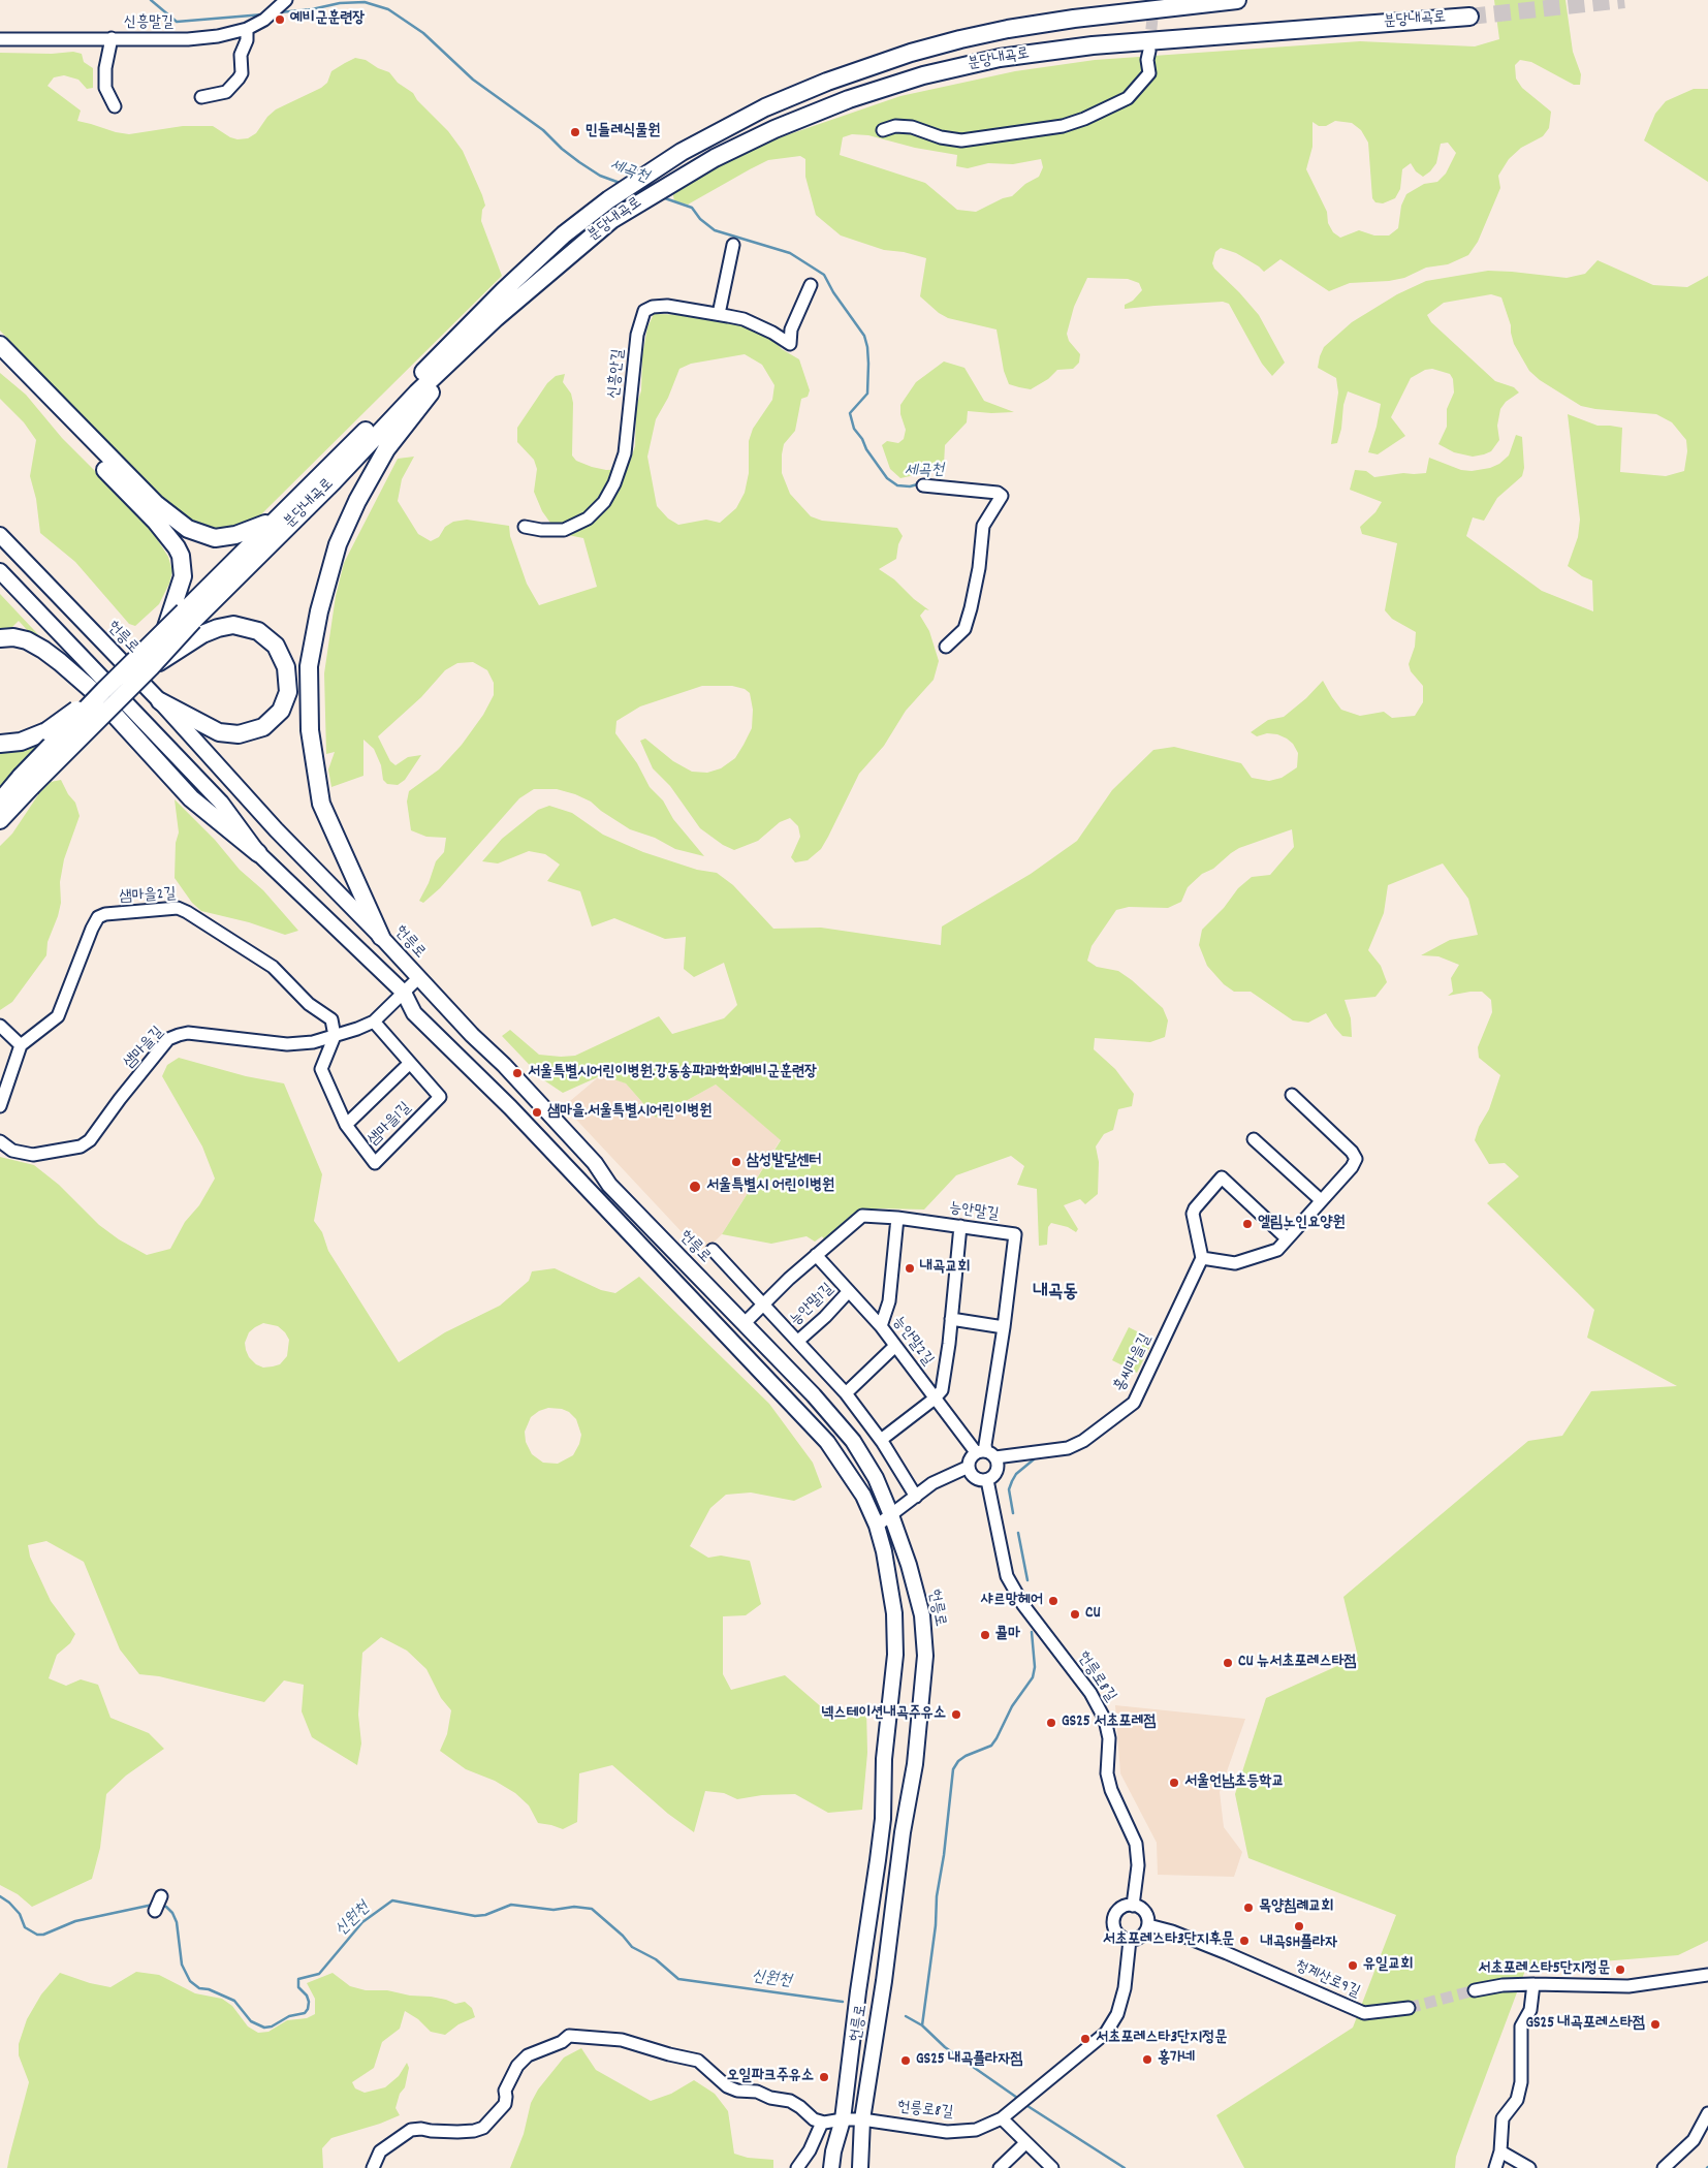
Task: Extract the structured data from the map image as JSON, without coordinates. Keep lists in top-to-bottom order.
{
  "streets": {
    "highway": ["분당내곡로"],
    "main road": ["헌릉로"],
    "street": [
      "신흥말길",
      "신흥안길",
      "샘마을2길",
      "샘마을길",
      "샘마을1길",
      "능안말길",
      "능안말1길",
      "능안말2길",
      "홍씨마을길",
      "헌릉로8길",
      "청계산로9길"
    ]
  },
  "crossings": [
    ["헌릉로", "샘마을길"],
    ["헌릉로", "능안말길"],
    ["헌릉로", "헌릉로8길"],
    ["샘마을2길", "샘마을길"],
    ["샘마을2길", "샘마을1길"],
    ["샘마을길", "샘마을1길"],
    ["능안말길", "능안말1길"],
    ["능안말길", "능안말2길"],
    ["능안말길", "홍씨마을길"],
    ["능안말길", "헌릉로8길"],
    ["능안말1길", "능안말2길"],
    ["능안말2길", "홍씨마을길"],
    ["능안말2길", "헌릉로8길"],
    ["홍씨마을길", "헌릉로8길"],
    ["헌릉로8길", "청계산로9길"]
  ],
  "districts": ["내곡동"],
  "water": ["세곡천", "신원천"],
  "places": [
    "예비군훈련장",
    "민들레식물원",
    "서울특별시어린이병원.강동송파과학화예비군훈련장",
    "샘마을.서울특별시어린이병원",
    "삼성발달센터",
    "서울특별시 어린이병원",
    "엘림노인요양원",
    "내곡교회",
    "샤르망헤어",
    "CU",
    "콜마",
    "CU 뉴서초포레스타점",
    "넥스테이션내곡주유소",
    "GS25 서초포레점",
    "서울언남초등학교",
    "목양침례교회",
    "내곡SH플라자",
    "서초포레스타3단지후문",
    "유일교회",
    "서초포레스타5단지정문",
    "GS25 내곡포레스타점",
    "서초포레스타3단지정문",
    "홍가네",
    "GS25 내곡플라자점",
    "오일파크주유소"
  ]
}
